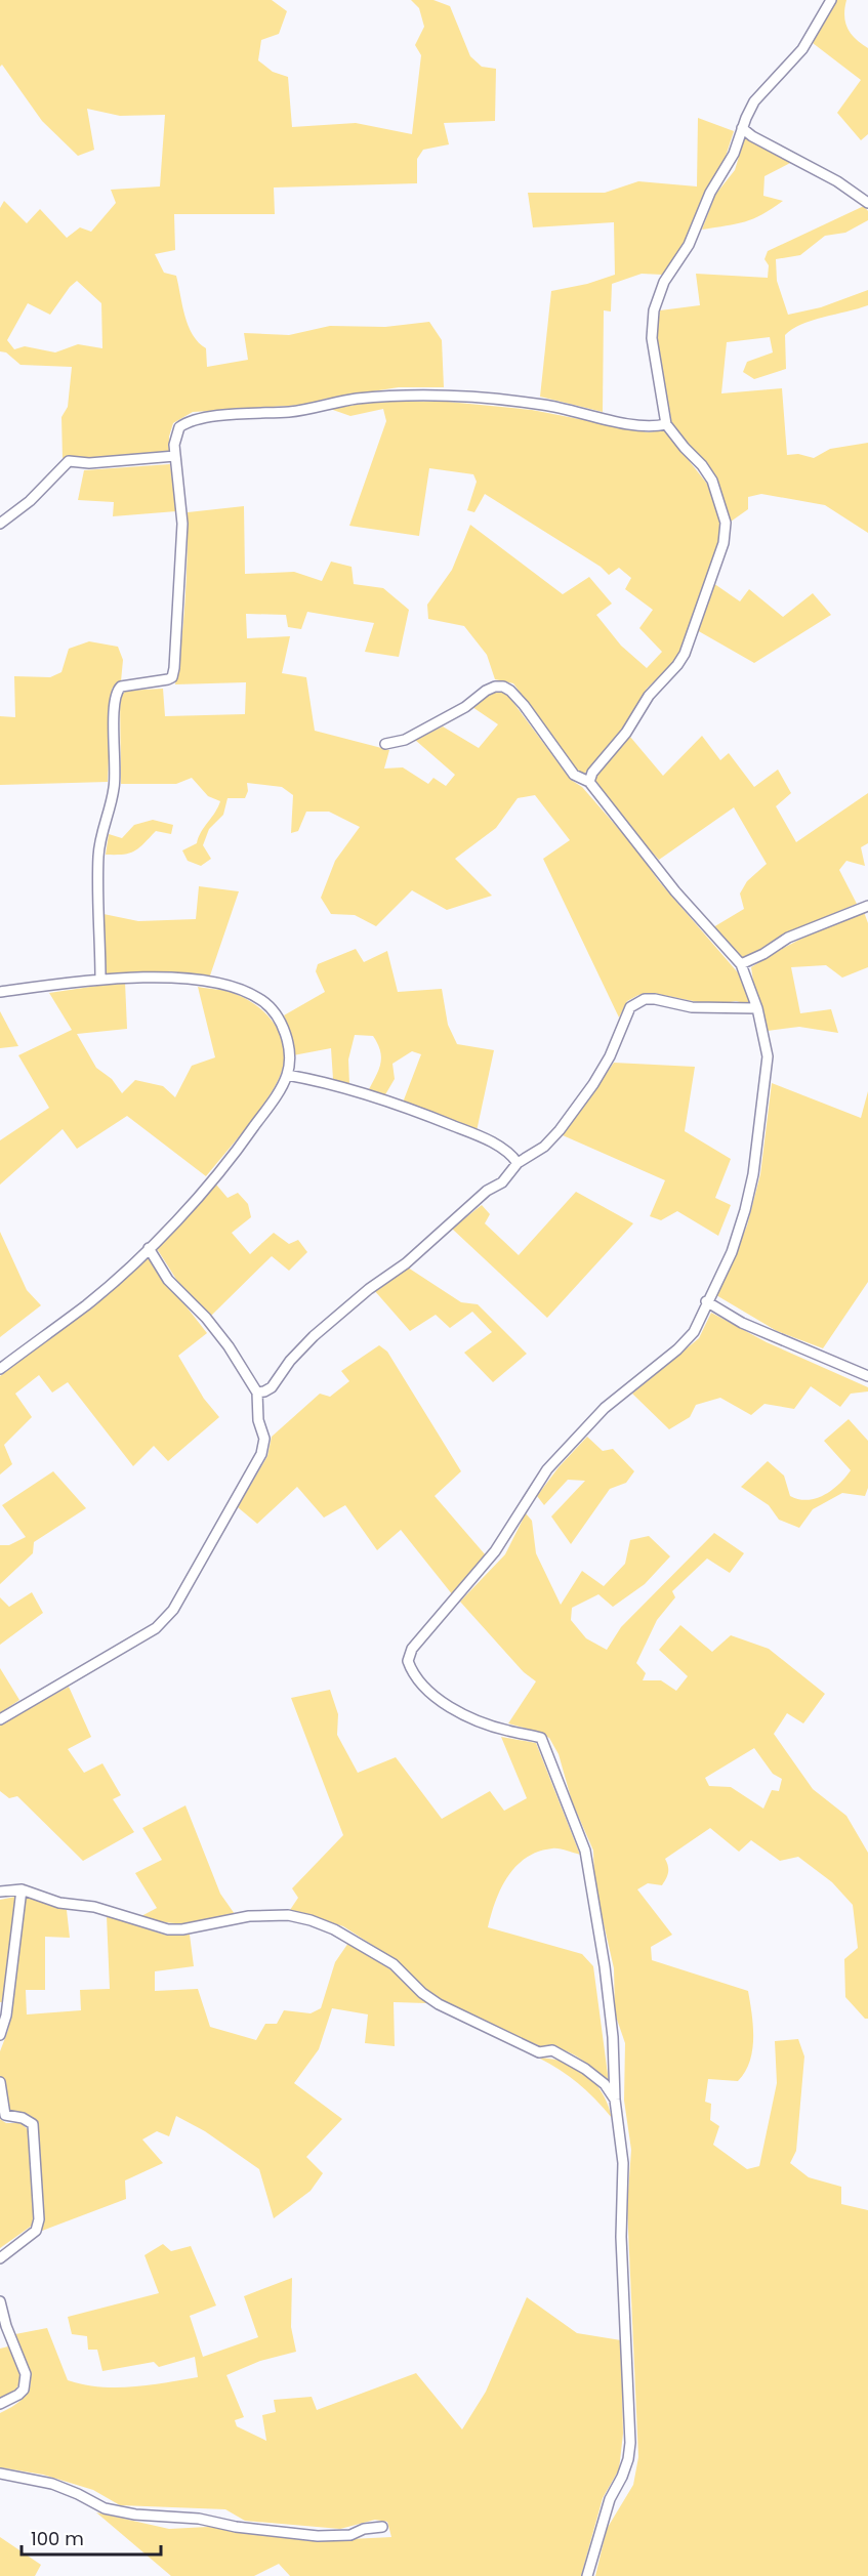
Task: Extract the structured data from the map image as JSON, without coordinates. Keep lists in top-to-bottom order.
{
  "scale_bar": "100 m"
}
